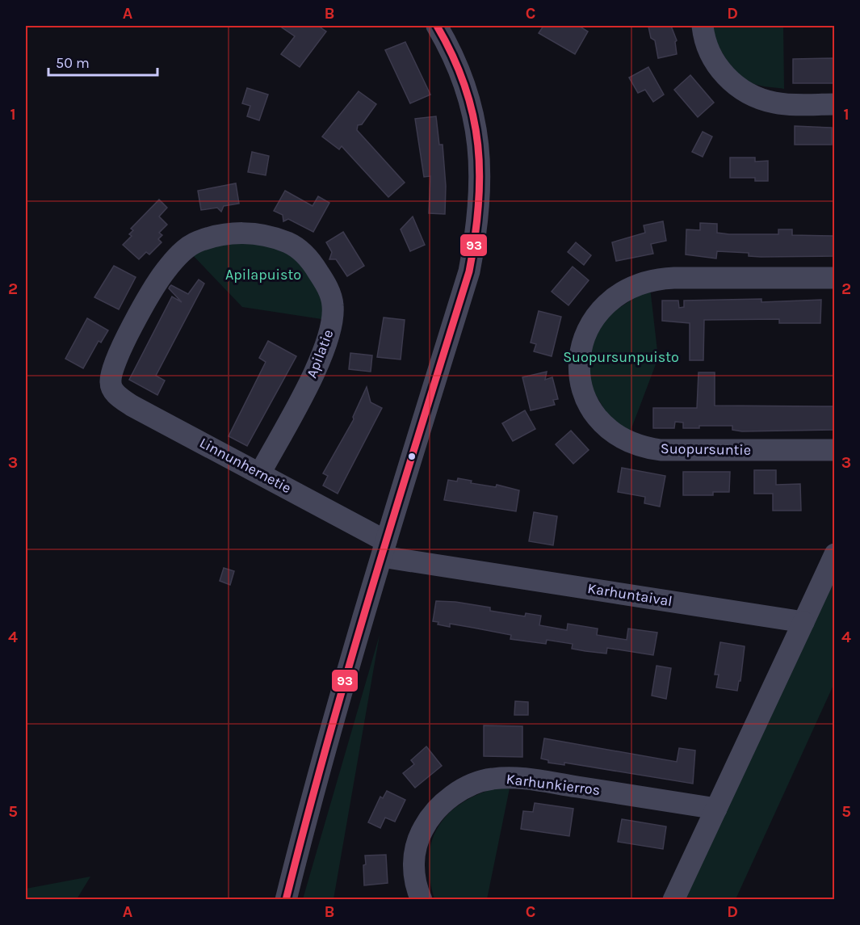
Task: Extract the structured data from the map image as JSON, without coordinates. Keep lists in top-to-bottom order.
{
  "streets": {
    "street": [
      "Apilatie",
      "Suopursuntie",
      "Linnunhernetie",
      "Karhuntaival",
      "Karhunkierros"
    ]
  },
  "crossings": [
    ["Apilatie", "Linnunhernetie"],
    ["Linnunhernetie", "Karhuntaival"]
  ],
  "parks": ["Apilapuisto", "Suopursunpuisto"],
  "lines": ["transit line 93"],
  "scale_bar": "50 m",
  "grid": {
    "columns": [
      "A",
      "B",
      "C",
      "D"
    ],
    "rows": [
      "1",
      "2",
      "3",
      "4",
      "5"
    ]
  }
}
